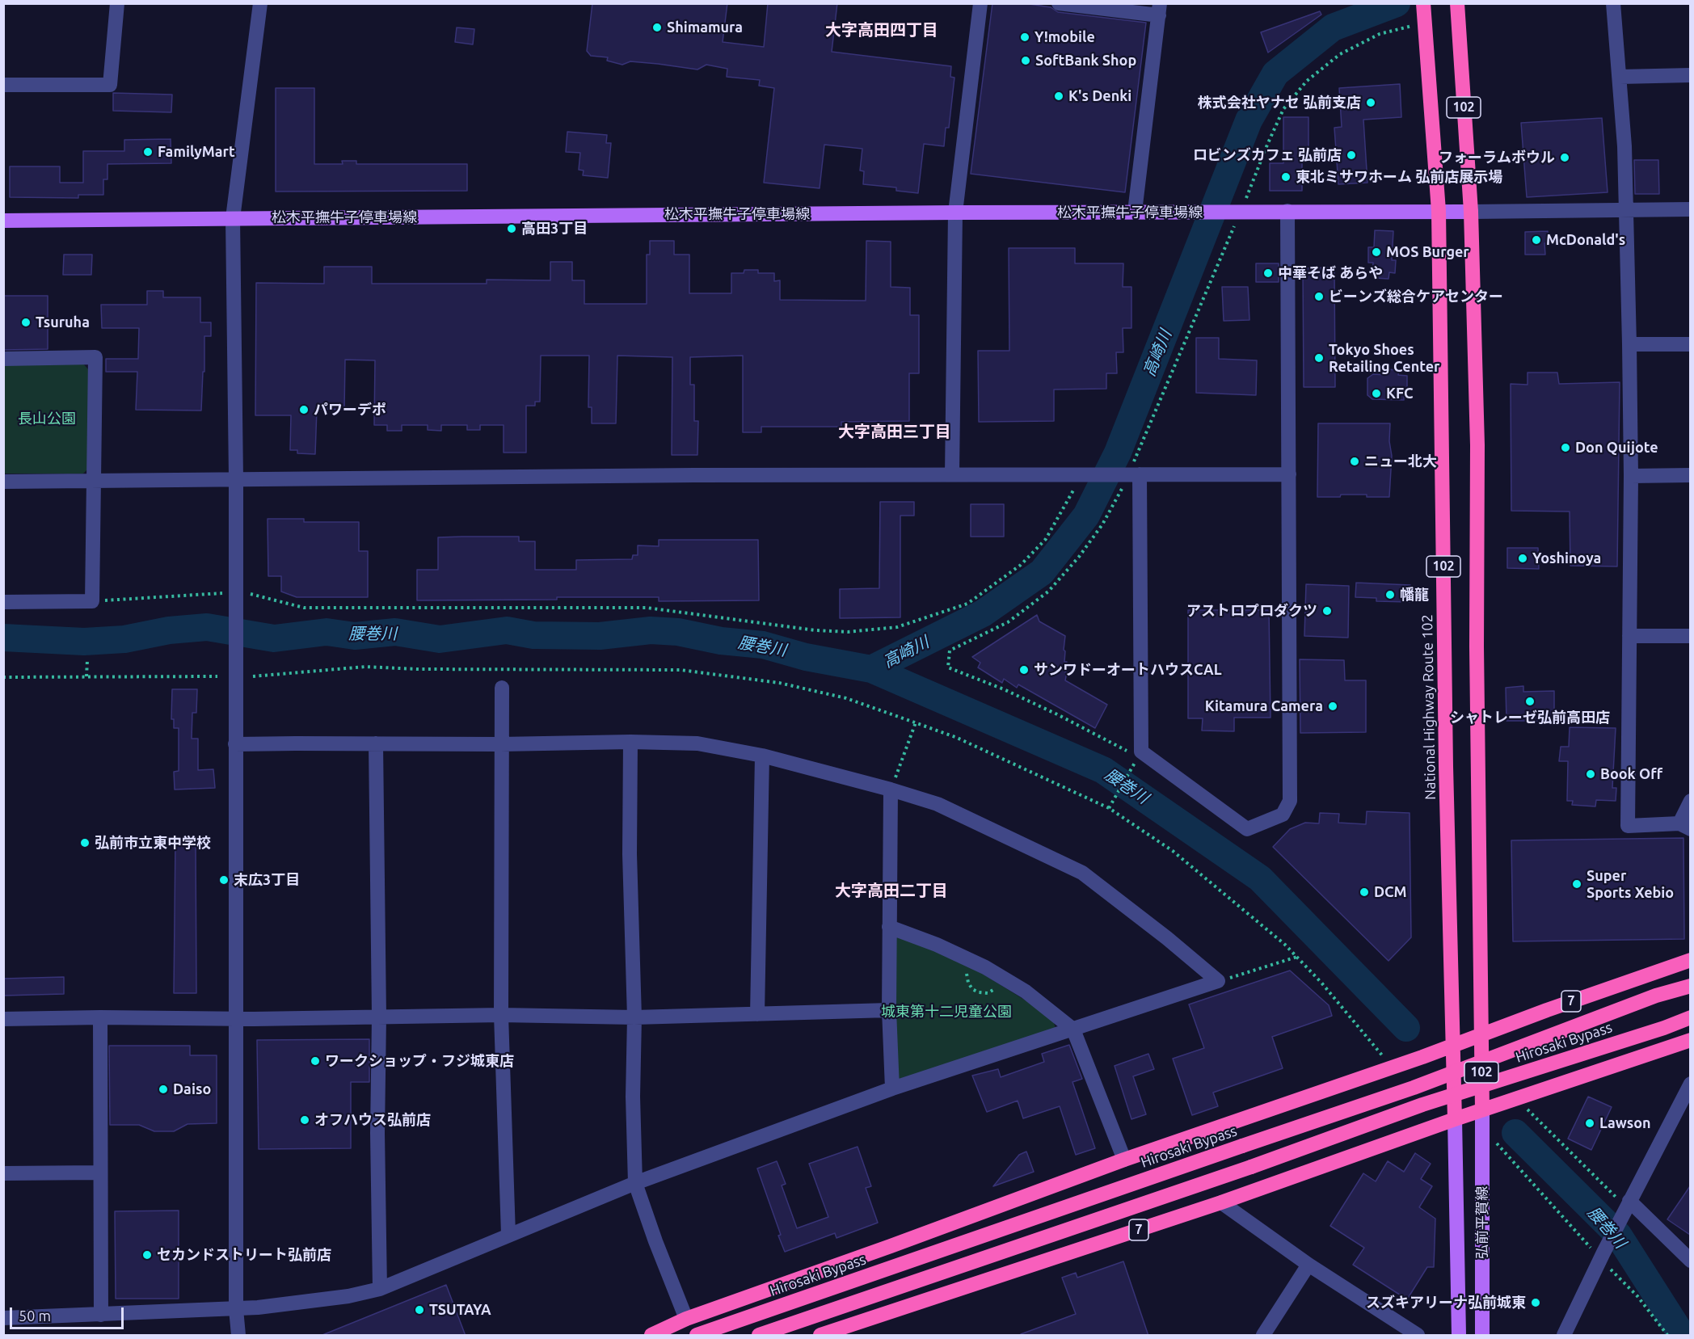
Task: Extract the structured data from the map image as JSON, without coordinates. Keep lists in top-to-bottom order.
{
  "streets": {
    "highway": [
      "102",
      "National Highway Route 102",
      "7",
      "Hirosaki Bypass"
    ],
    "main road": ["松木平撫牛子停車場線", "弘前平賀線"]
  },
  "crossings": [
    ["102", "松木平撫牛子停車場線"],
    ["102", "7"],
    ["102", "弘前平賀線"],
    ["松木平撫牛子停車場線", "National Highway Route 102"],
    ["National Highway Route 102", "7"],
    ["National Highway Route 102", "弘前平賀線"],
    ["7", "弘前平賀線"]
  ],
  "districts": ["大字高田四丁目", "大字高田三丁目", "大字高田二丁目"],
  "water": ["高崎川", "腰巻川"],
  "parks": ["長山公園", "城東第十二児童公園"],
  "places": [
    "Shimamura",
    "Y!mobile",
    "SoftBank Shop",
    "K's Denki",
    "株式会社ヤナセ 弘前支店",
    "FamilyMart",
    "ロビンズカフェ 弘前店",
    "フォーラムボウル",
    "東北ミサワホーム 弘前店展示場",
    "高田3丁目",
    "McDonald's",
    "MOS Burger",
    "中華そば あらや",
    "ビーンズ総合ケアセンター",
    "Tsuruha",
    "Tokyo Shoes Retailing Center",
    "KFC",
    "パワーデポ",
    "Don Quijote",
    "ニュー北大",
    "Yoshinoya",
    "幡龍",
    "アストロプロダクツ",
    "サンワドーオートハウスCAL",
    "シャトレーゼ弘前高田店",
    "Kitamura Camera",
    "Book Off",
    "弘前市立東中学校",
    "末広3丁目",
    "Super Sports Xebio",
    "DCM",
    "ワークショップ・フジ城東店",
    "Daiso",
    "オフハウス弘前店",
    "Lawson",
    "セカンドストリート弘前店",
    "スズキアリーナ弘前城東",
    "TSUTAYA"
  ],
  "scale_bar": "50 m"
}
